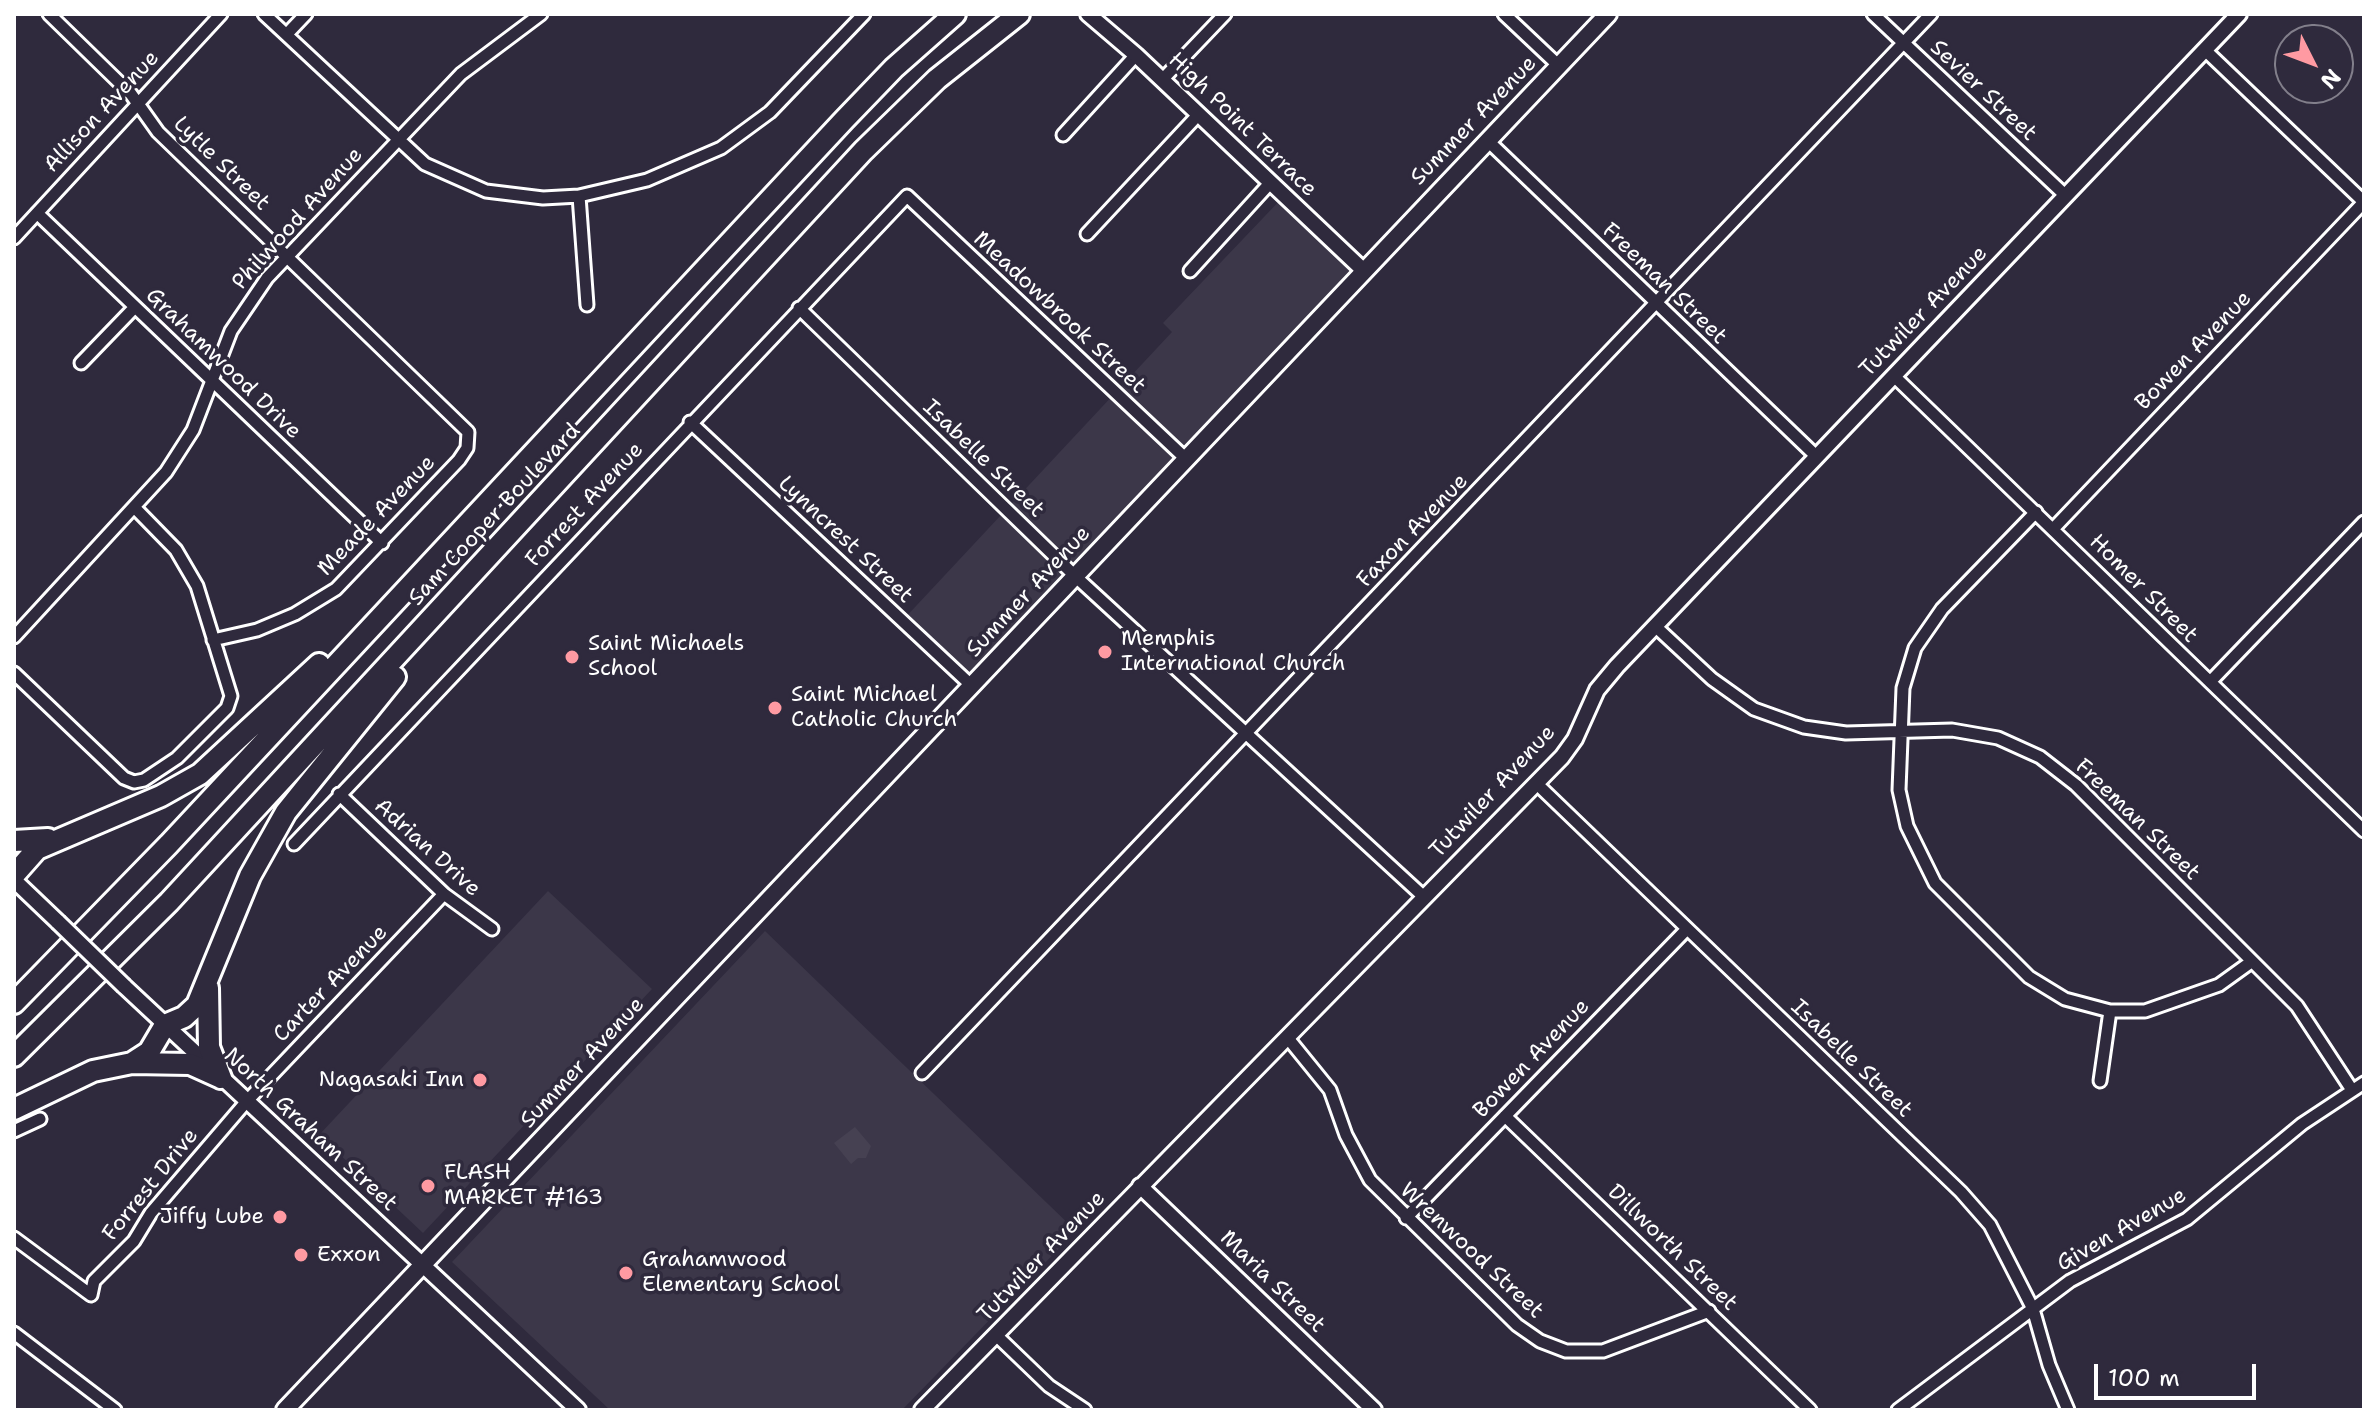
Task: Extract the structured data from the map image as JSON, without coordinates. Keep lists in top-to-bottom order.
{
  "streets": {
    "highway": ["Sam Cooper Boulevard"],
    "main road": ["Summer Avenue"],
    "street": [
      "Sevier Street",
      "Allison Avenue",
      "High Point Terrace",
      "Lytle Street",
      "Philwood Avenue",
      "Freeman Street",
      "Tutwiler Avenue",
      "Meadowbrook Street",
      "Bowen Avenue",
      "Grahamwood Drive",
      "Isabelle Street",
      "Forrest Avenue",
      "Meade Avenue",
      "Faxon Avenue",
      "Lynncrest Street",
      "Homer Street",
      "Adrian Drive",
      "Carter Avenue",
      "North Graham Street",
      "Forrest Drive",
      "Given Avenue",
      "Dillworth Street",
      "Wrenwood Street",
      "Maria Street"
    ]
  },
  "crossings": [
    ["Sevier Street", "Tutwiler Avenue"],
    ["Sevier Street", "Faxon Avenue"],
    ["Allison Avenue", "Lytle Street"],
    ["Allison Avenue", "Grahamwood Drive"],
    ["Summer Avenue", "High Point Terrace"],
    ["Summer Avenue", "Freeman Street"],
    ["Summer Avenue", "Meadowbrook Street"],
    ["Summer Avenue", "Isabelle Street"],
    ["Summer Avenue", "Lynncrest Street"],
    ["Summer Avenue", "North Graham Street"],
    ["Lytle Street", "Philwood Avenue"],
    ["Lytle Street", "Meade Avenue"],
    ["Philwood Avenue", "Grahamwood Drive"],
    ["Freeman Street", "Tutwiler Avenue"],
    ["Freeman Street", "Faxon Avenue"],
    ["Freeman Street", "Given Avenue"],
    ["Tutwiler Avenue", "Isabelle Street"],
    ["Tutwiler Avenue", "Homer Street"],
    ["Tutwiler Avenue", "Wrenwood Street"],
    ["Tutwiler Avenue", "Maria Street"],
    ["Meadowbrook Street", "Forrest Avenue"],
    ["Bowen Avenue", "Isabelle Street"],
    ["Bowen Avenue", "Homer Street"],
    ["Bowen Avenue", "Dillworth Street"],
    ["Bowen Avenue", "Wrenwood Street"],
    ["Grahamwood Drive", "Meade Avenue"],
    ["Isabelle Street", "Forrest Avenue"],
    ["Isabelle Street", "Faxon Avenue"],
    ["Isabelle Street", "Given Avenue"],
    ["Forrest Avenue", "Lynncrest Street"],
    ["Forrest Avenue", "Adrian Drive"],
    ["Adrian Drive", "Carter Avenue"],
    ["Carter Avenue", "North Graham Street"],
    ["Carter Avenue", "Forrest Drive"],
    ["North Graham Street", "Forrest Drive"],
    ["Dillworth Street", "Wrenwood Street"]
  ],
  "places": [
    "Memphis International Church",
    "Saint Michaels School",
    "Saint Michael Catholic Church",
    "Nagasaki Inn",
    "FLASH MARKET #163",
    "Jiffy Lube",
    "Exxon",
    "Grahamwood Elementary School"
  ],
  "scale_bar": "100 m",
  "north": "bottom right"
}
